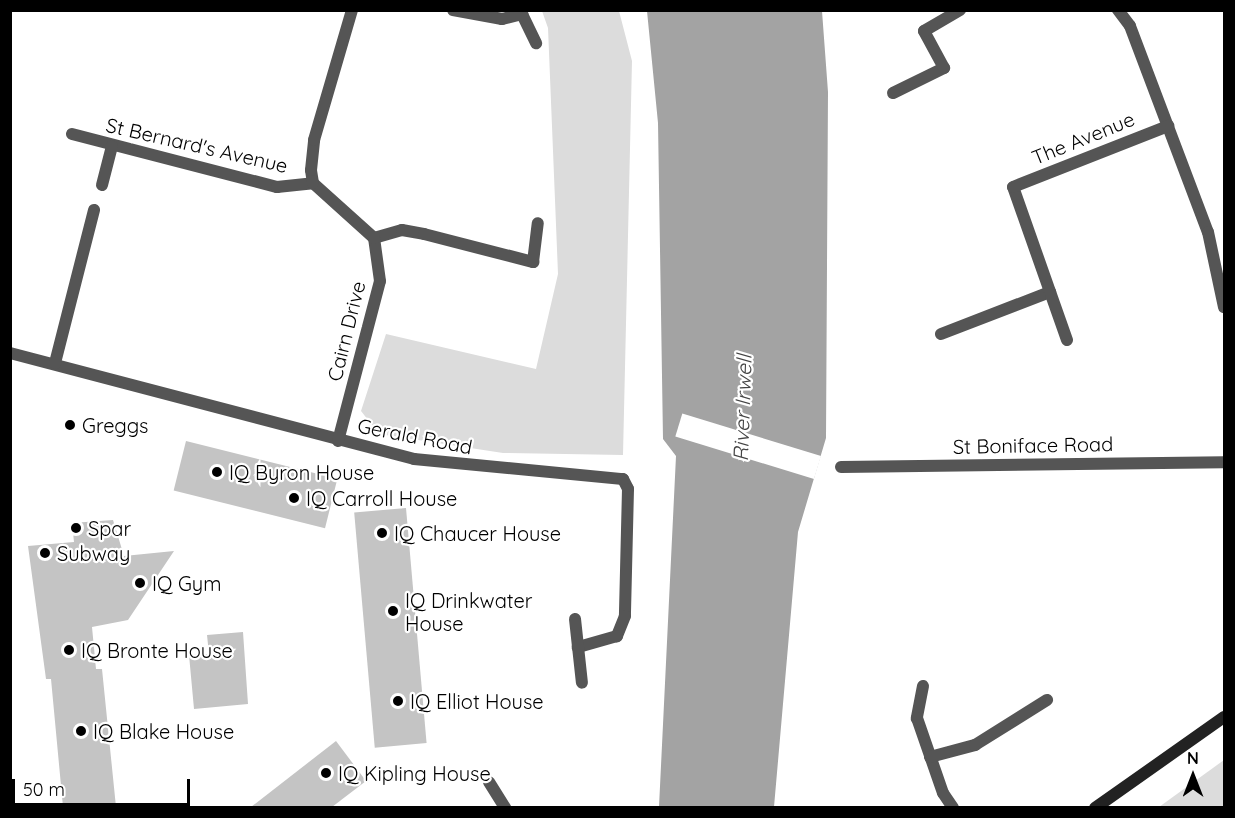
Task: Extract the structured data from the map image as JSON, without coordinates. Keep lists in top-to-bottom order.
{
  "streets": {
    "street": [
      "The Avenue",
      "St Bernard's Avenue",
      "Cairn Drive",
      "Gerald Road",
      "St Boniface Road"
    ]
  },
  "crossings": [
    ["Cairn Drive", "Gerald Road"]
  ],
  "water": ["River Irwell"],
  "places": [
    "Greggs",
    "IQ Byron House",
    "IQ Carroll House",
    "Spar",
    "IQ Chaucer House",
    "Subway",
    "IQ Gym",
    "IQ Drinkwater House",
    "IQ Bronte House",
    "IQ Elliot House",
    "IQ Blake House",
    "IQ Kipling House"
  ],
  "scale_bar": "50 m",
  "north": "top"
}
